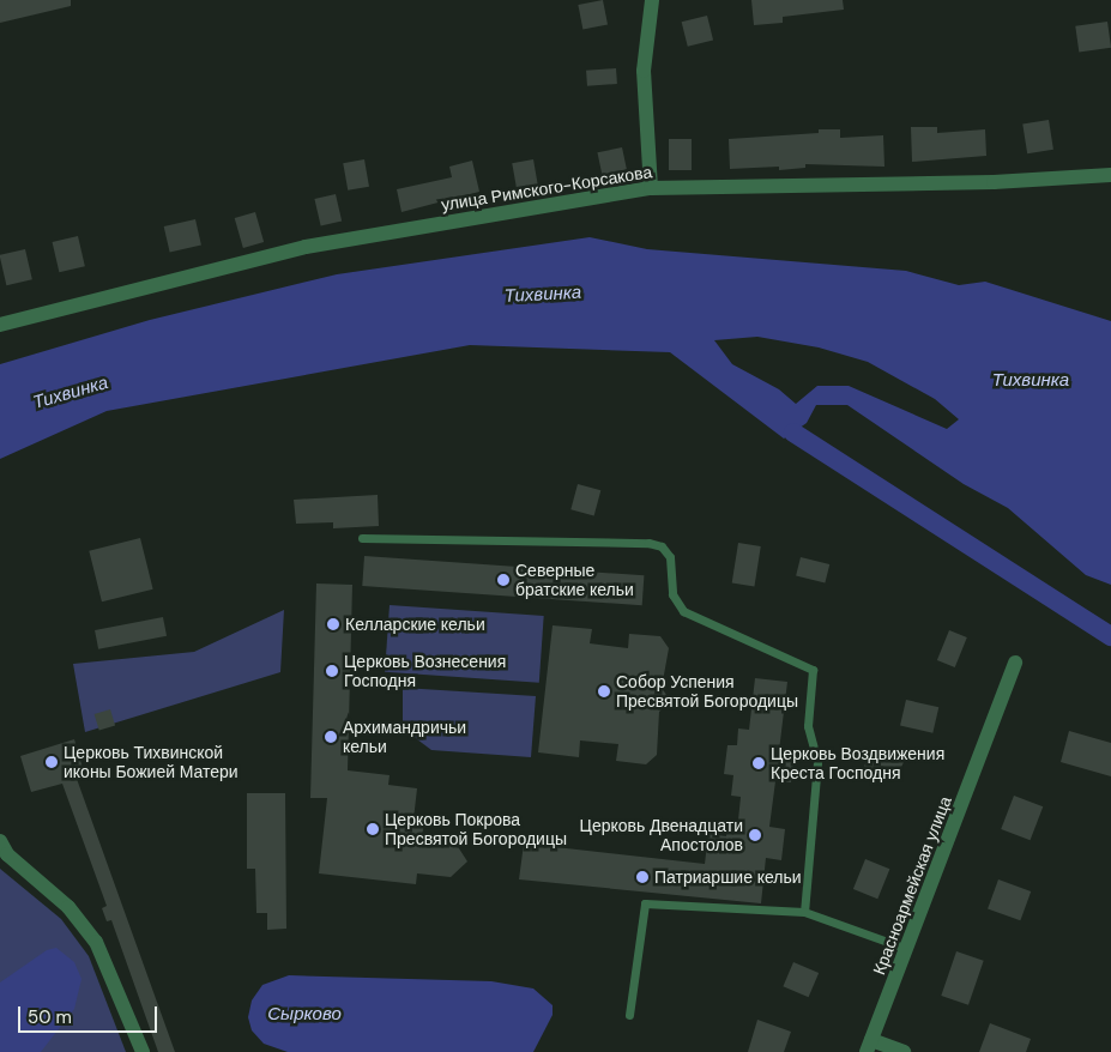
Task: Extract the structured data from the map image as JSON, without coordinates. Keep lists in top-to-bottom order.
{
  "streets": {
    "street": ["улица Римского-Корсакова", "Красноармейская улица"]
  },
  "water": ["Тихвинка", "Сырково"],
  "places": [
    "Северные братские кельи",
    "Келларские кельи",
    "Церковь Вознесения Господня",
    "Собор Успения Пресвятой Богородицы",
    "Архимандричьи кельи",
    "Церковь Тихвинской иконы Божией Матери",
    "Церковь Воздвижения Креста Господня",
    "Церковь Покрова Пресвятой Богородицы",
    "Церковь Двенадцати Апостолов",
    "Патриаршие кельи"
  ],
  "scale_bar": "50 m"
}
